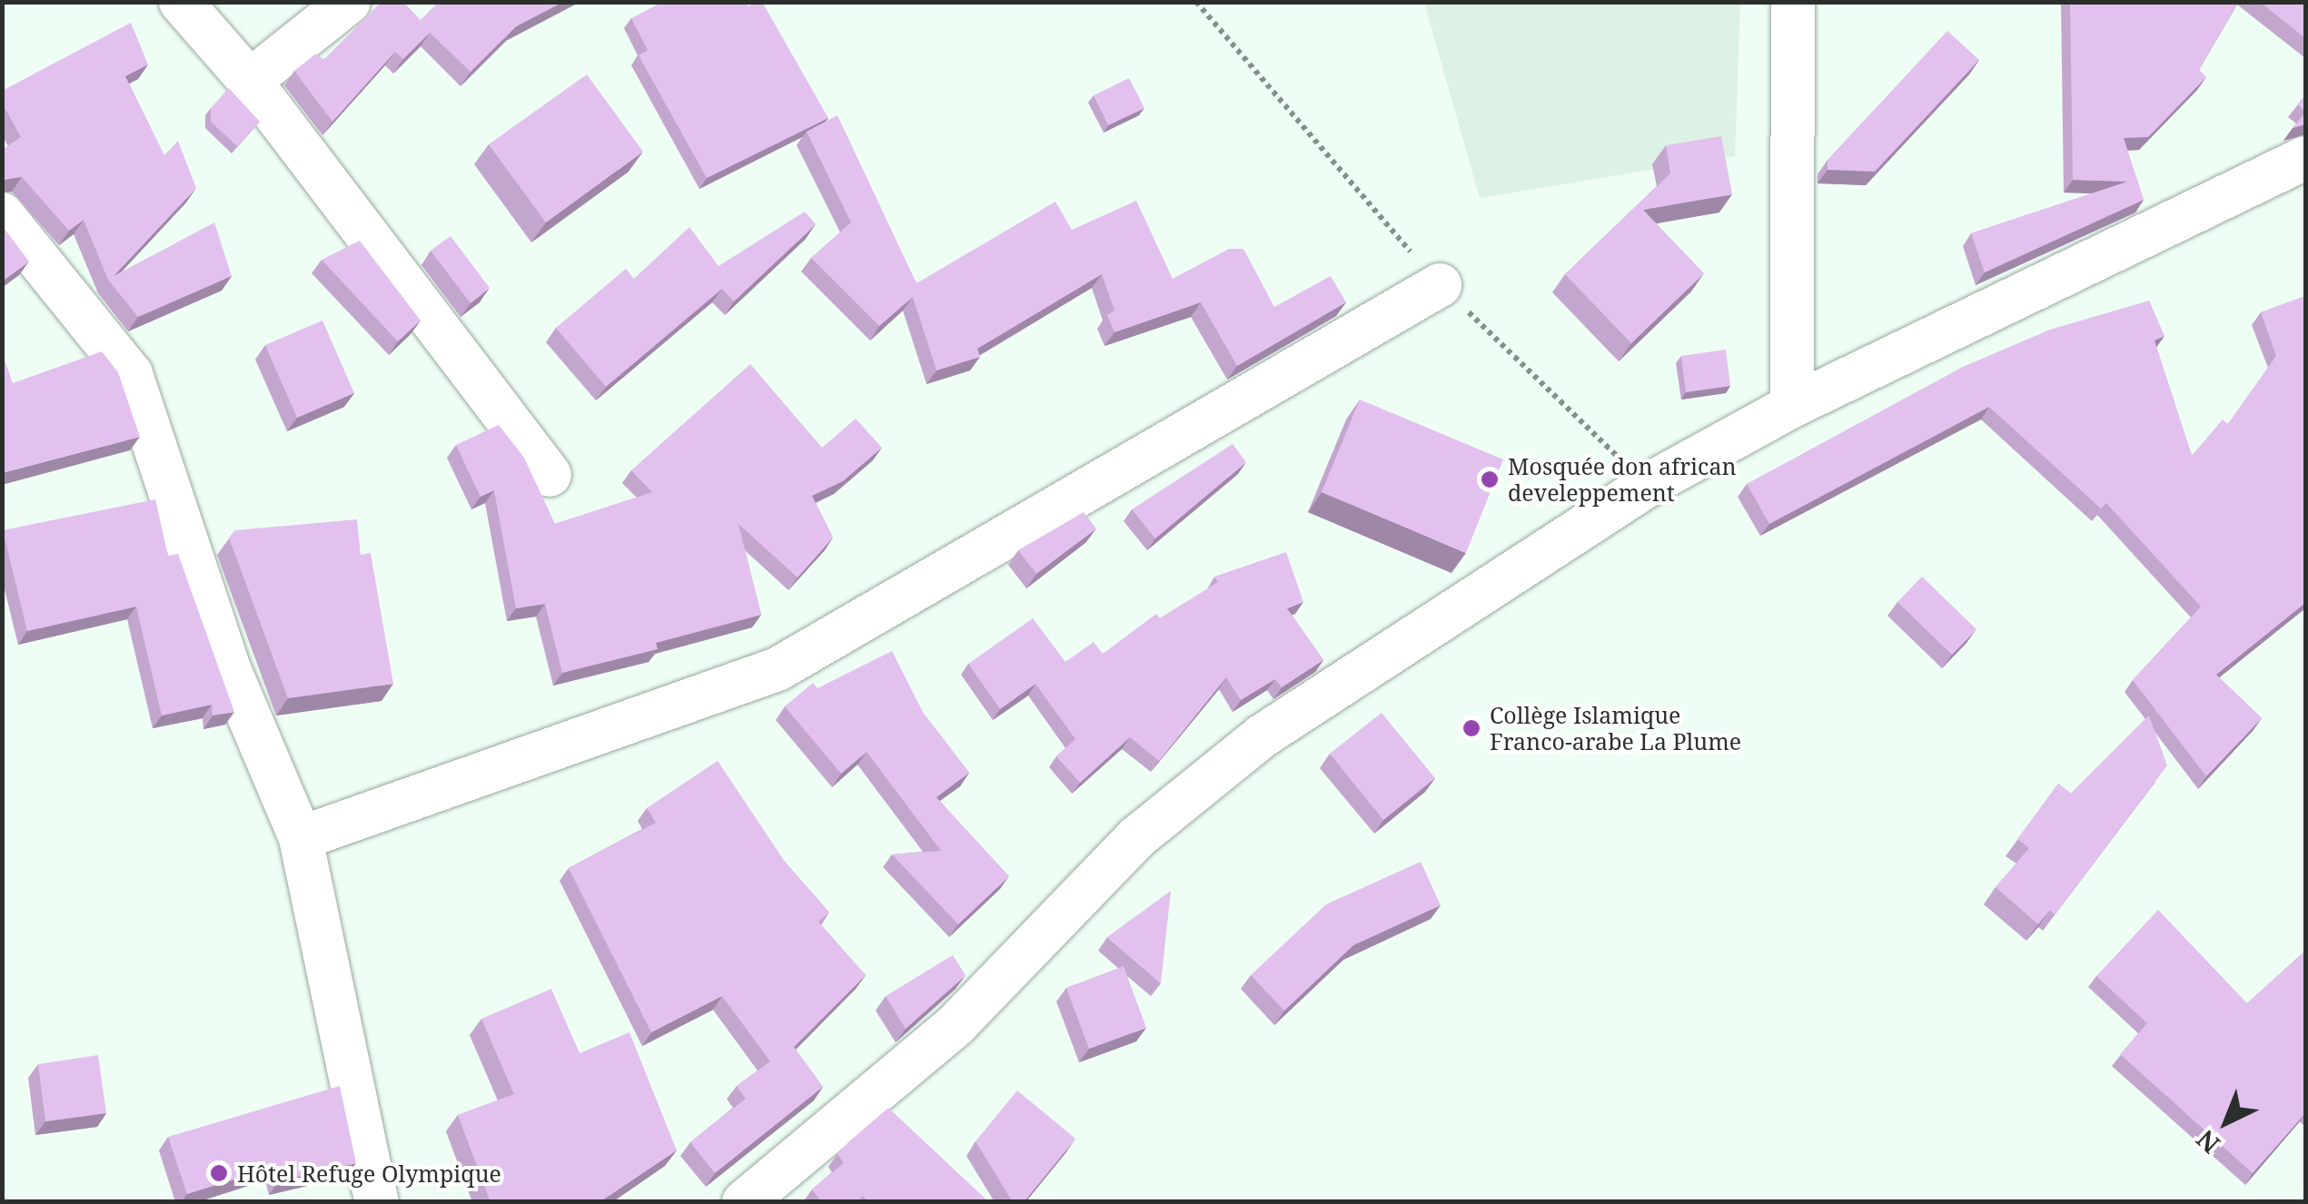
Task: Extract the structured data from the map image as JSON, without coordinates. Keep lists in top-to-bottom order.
{
  "places": ["Mosquée don african develeppement", "Collège Islamique Franco-arabe La Plume", "Hôtel Refuge Olympique"],
  "north": "bottom left"
}
